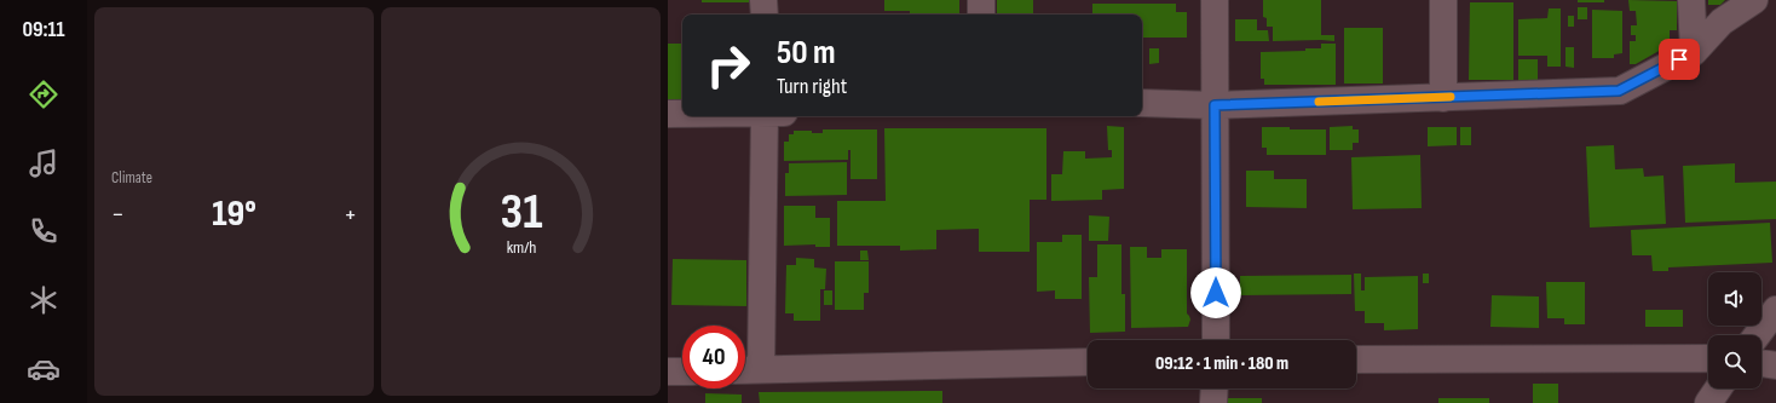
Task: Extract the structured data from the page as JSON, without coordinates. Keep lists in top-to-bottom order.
{
  "page": {
    "tabs": "09:11",
    "tile": "Climate",
    "turn": ["50 m", "Turn right"],
    "heat": ["−", "19°", "+"],
    "limit": "40",
    "trip": "09:12 · 1 min · 180 m",
    "gauge": ["31", "km/h"]
  }
}
